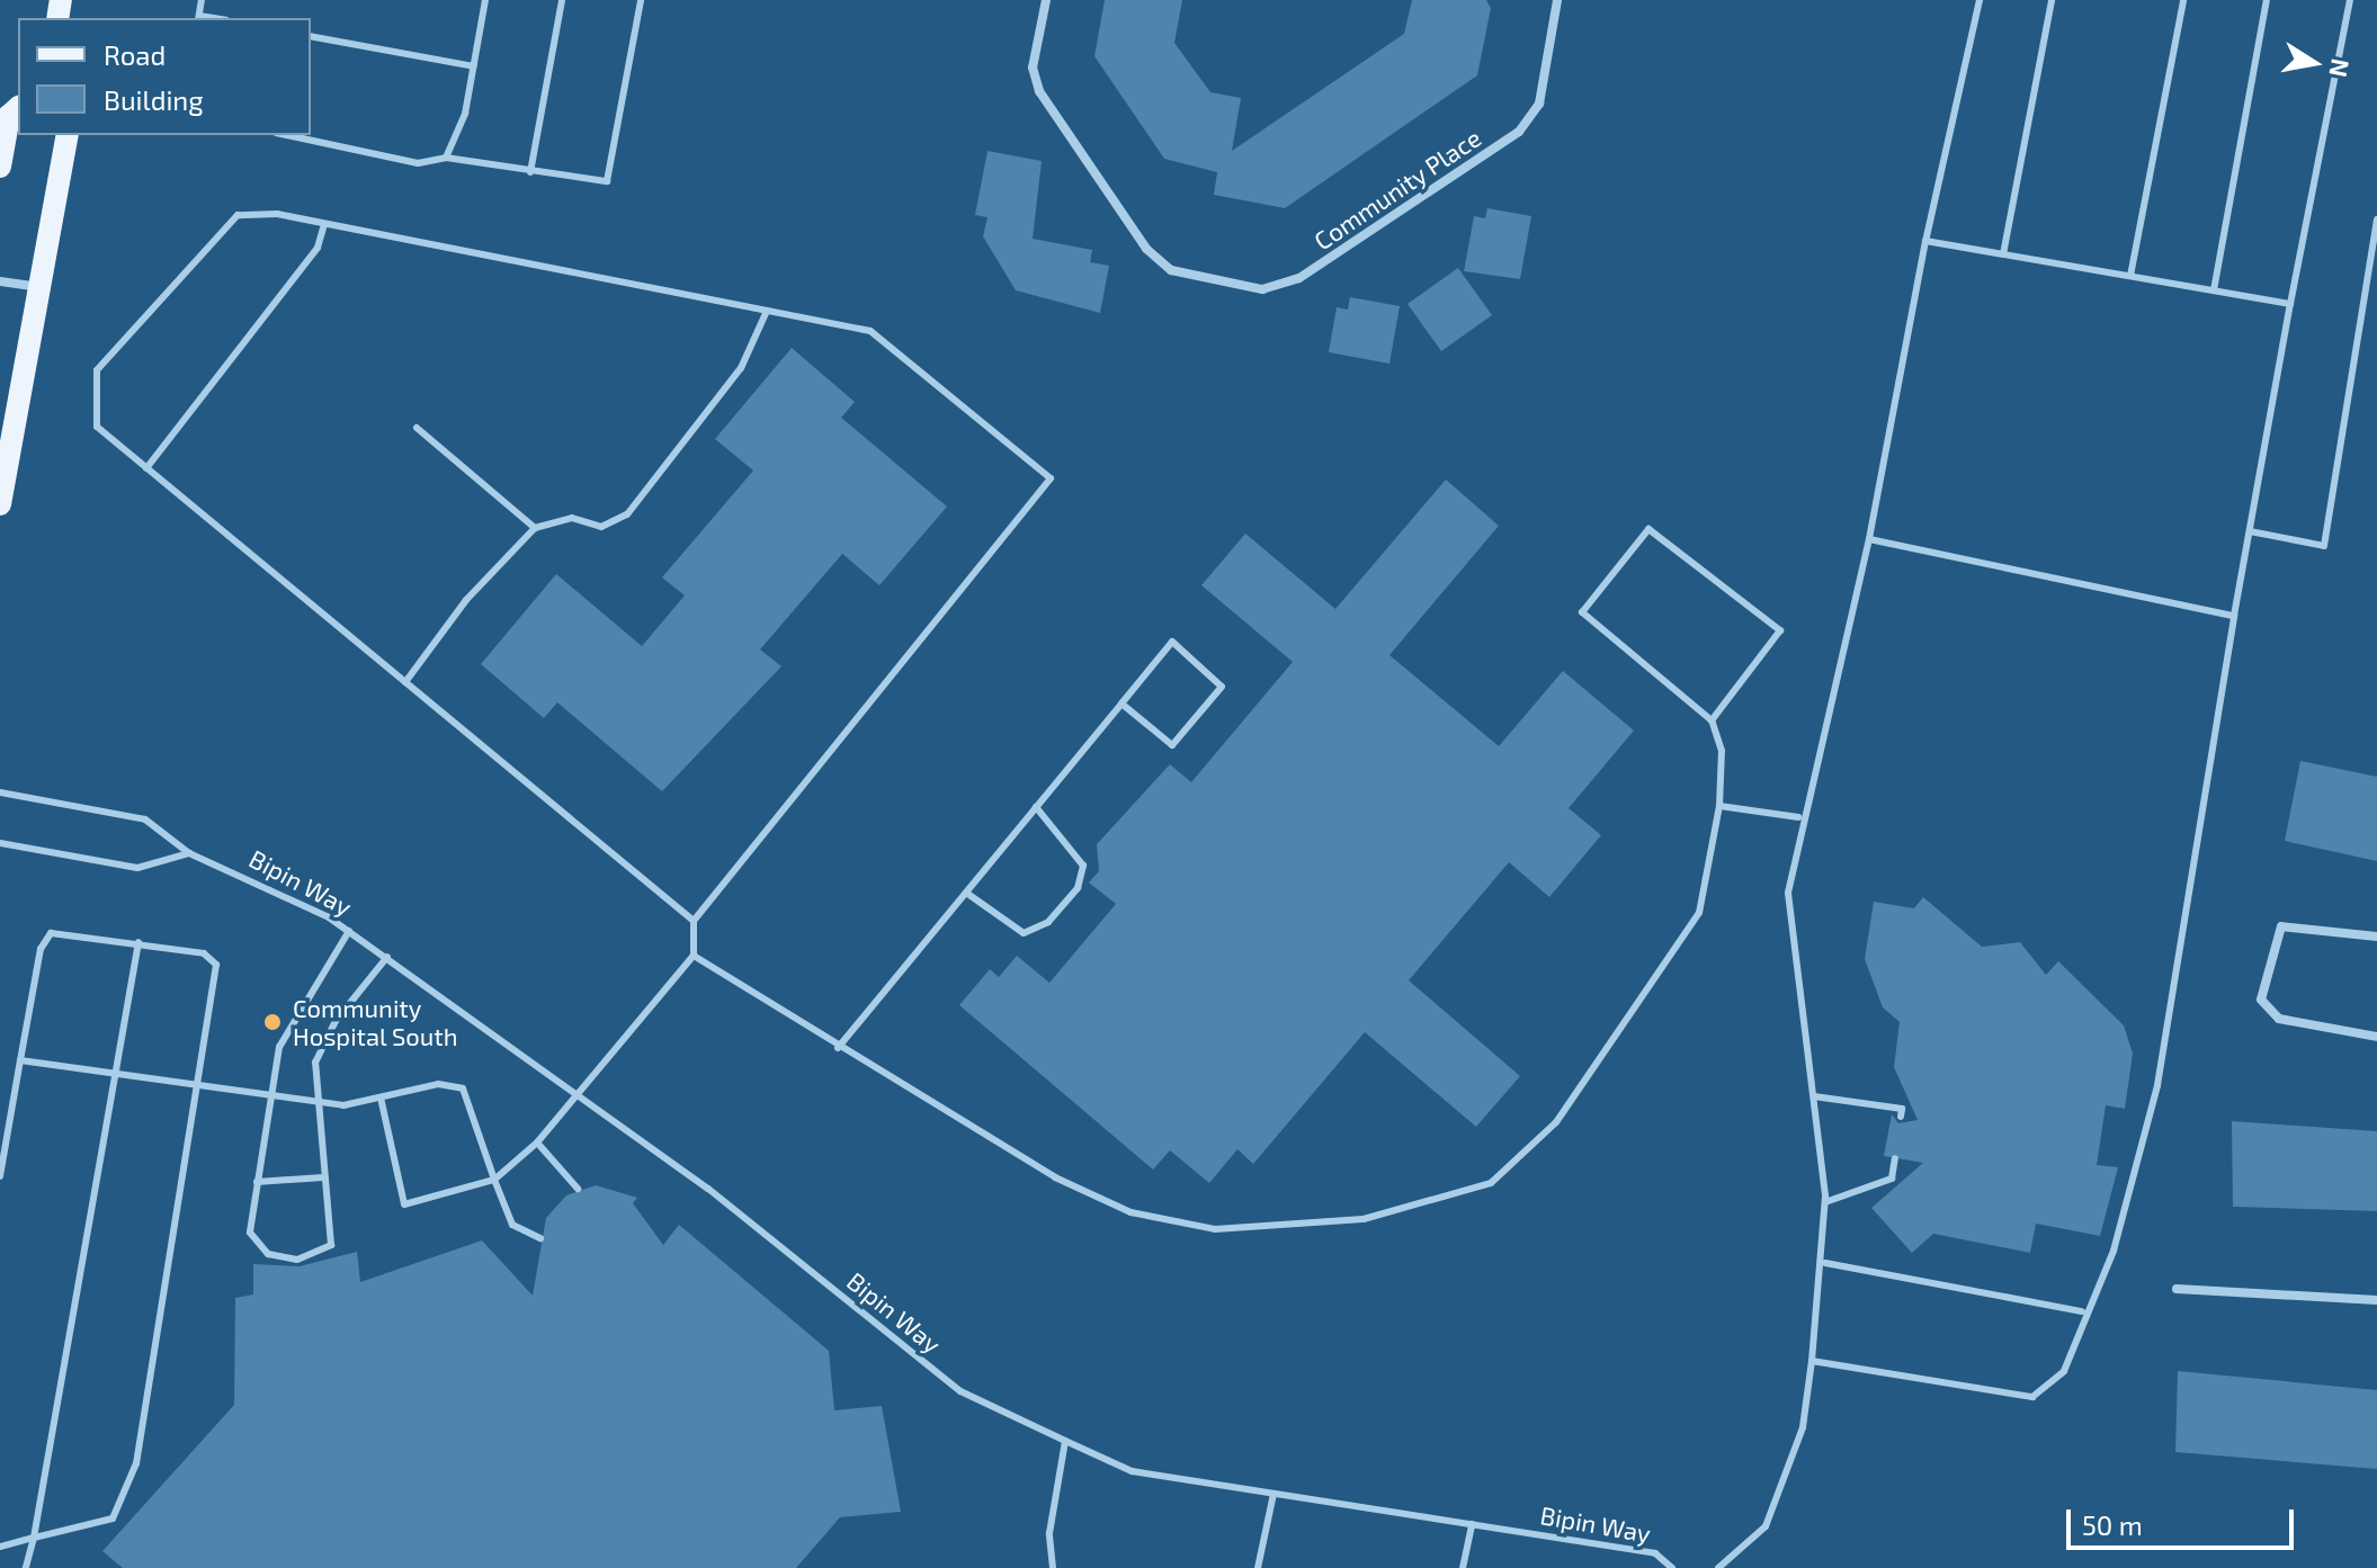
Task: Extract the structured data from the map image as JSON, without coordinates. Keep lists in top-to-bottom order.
{
  "streets": {
    "street": ["Community Place"],
    "lane": ["Bipin Way"]
  },
  "places": ["Community Hospital South"],
  "legend": ["Road", "Building"],
  "scale_bar": "50 m",
  "north": "right"
}
